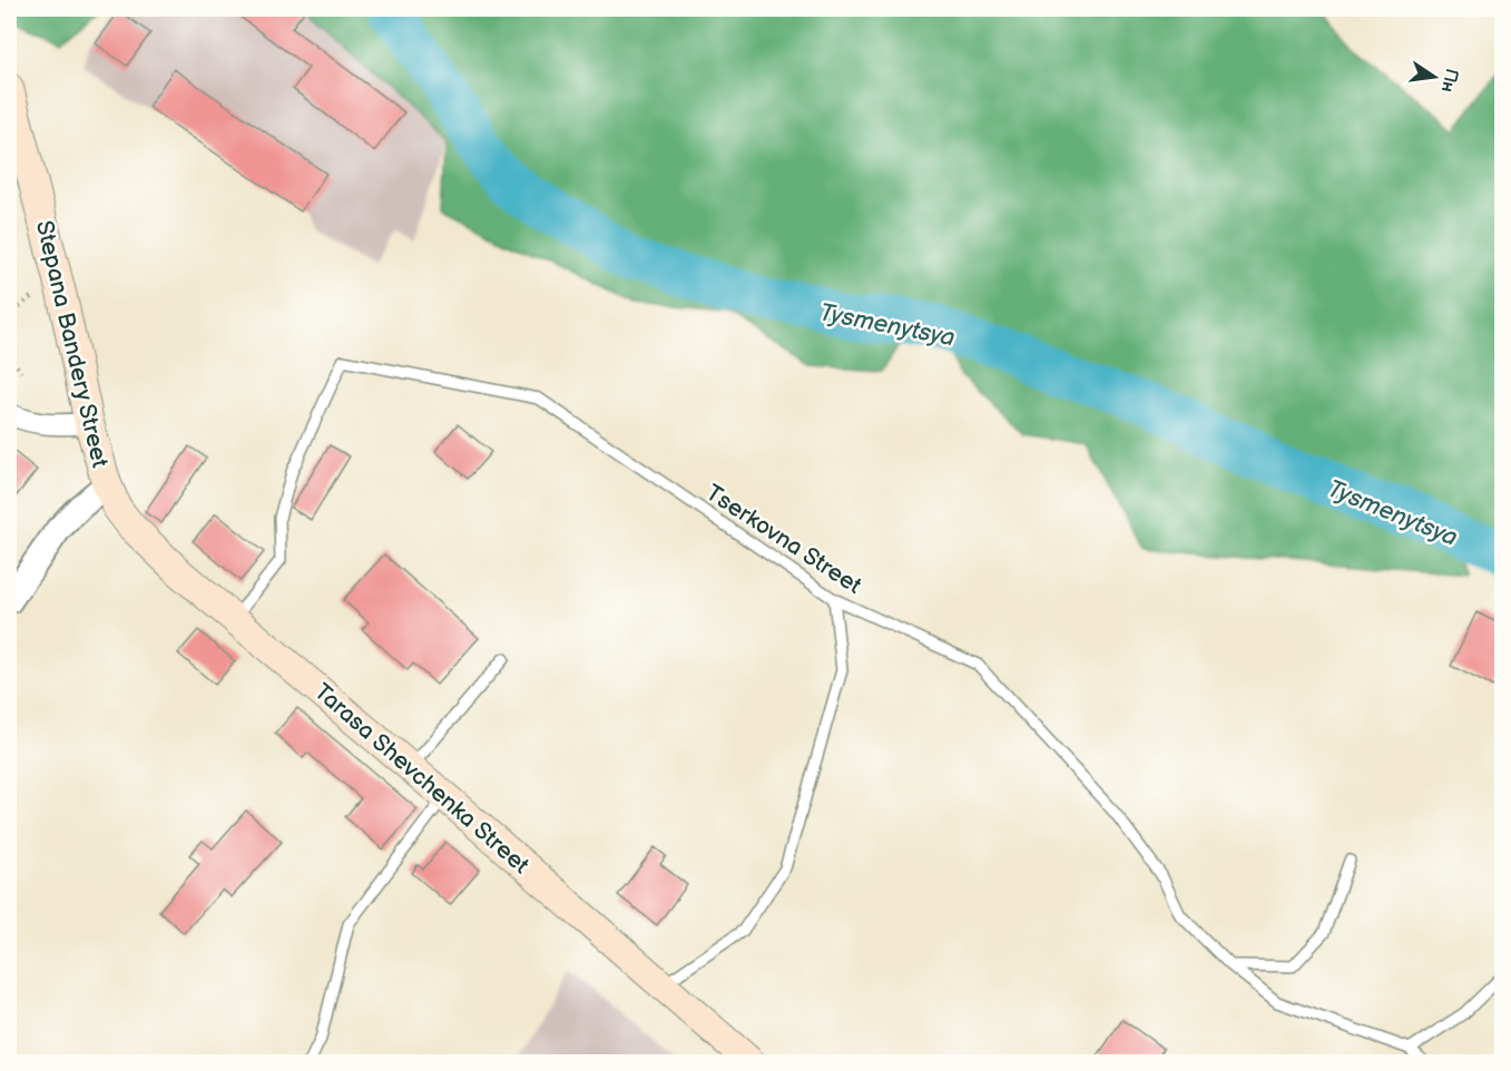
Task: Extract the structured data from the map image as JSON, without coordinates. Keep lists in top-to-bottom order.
{
  "streets": {
    "main road": ["Stepana Bandery Street", "Tarasa Shevchenka Street"],
    "lane": ["Tserkovna Street"]
  },
  "crossings": [
    ["Stepana Bandery Street", "Tarasa Shevchenka Street"],
    ["Tserkovna Street", "Tarasa Shevchenka Street"]
  ],
  "water": ["Tysmenytsya"],
  "north": "right"
}
